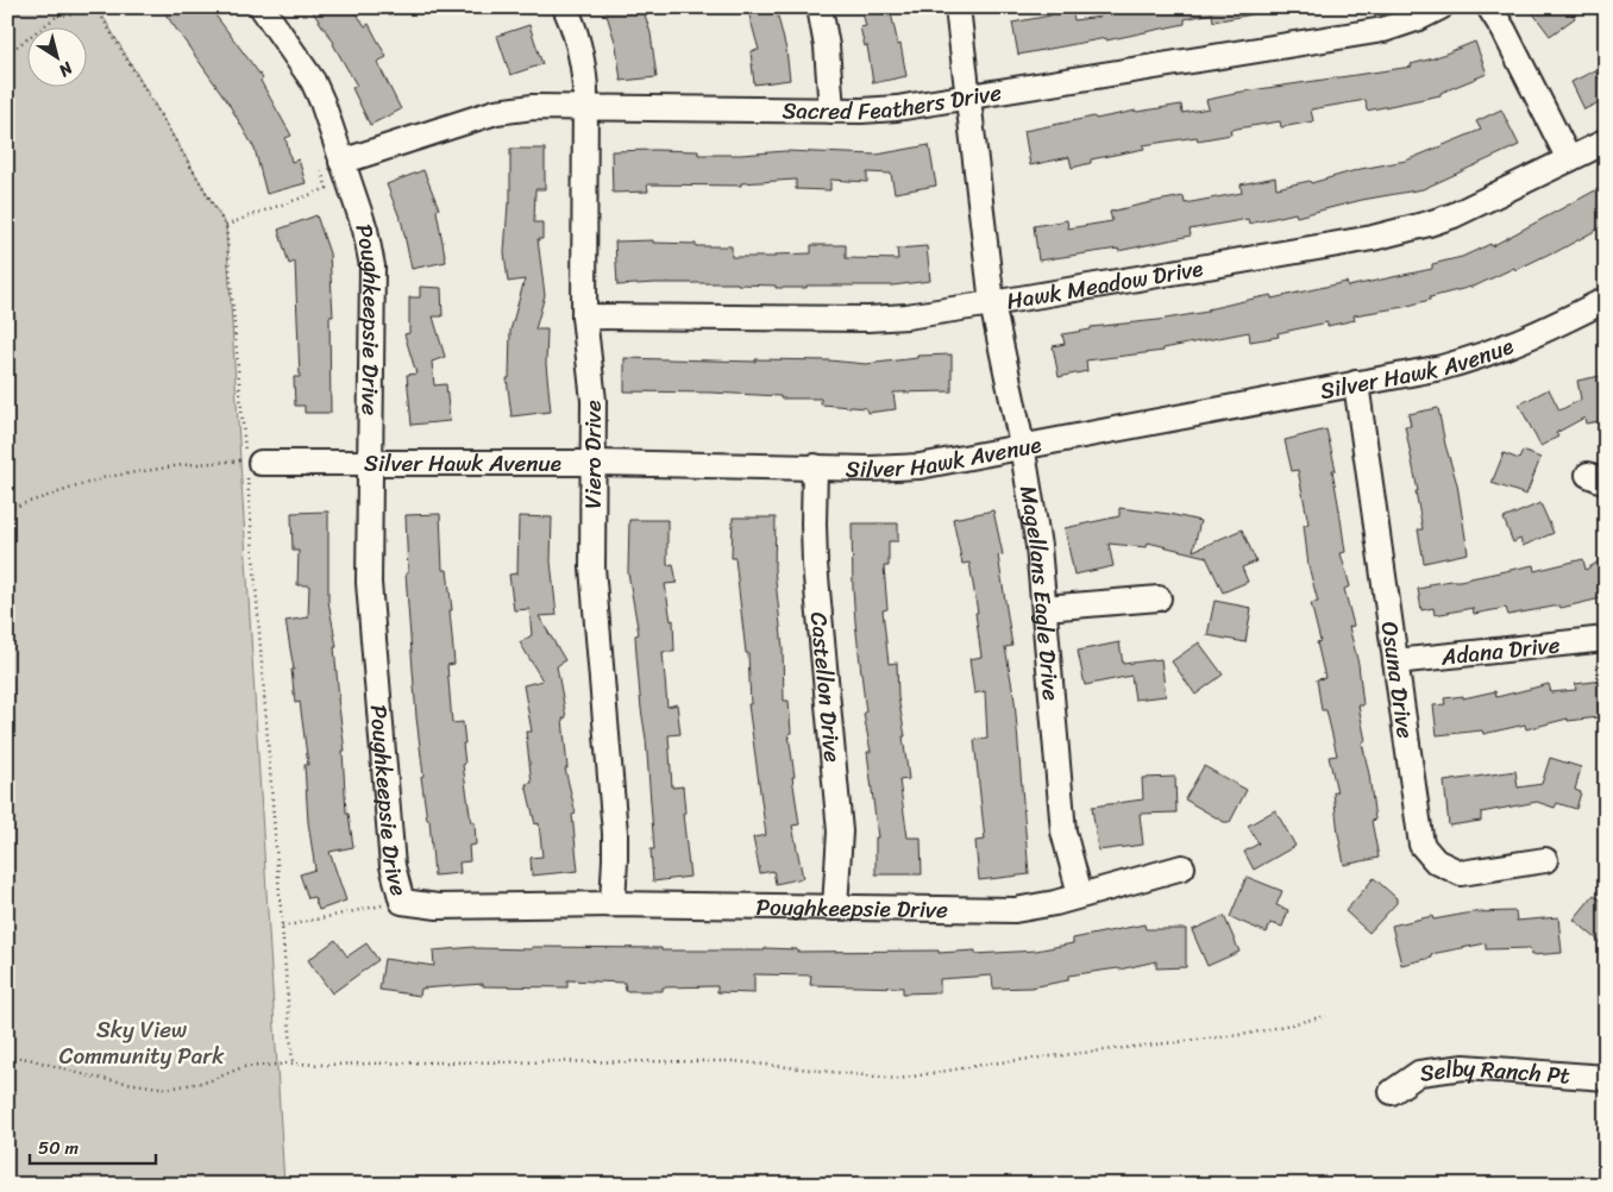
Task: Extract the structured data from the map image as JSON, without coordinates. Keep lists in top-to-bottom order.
{
  "streets": {
    "street": [
      "Sacred Feathers Drive",
      "Hawk Meadow Drive",
      "Poughkeepsie Drive",
      "Silver Hawk Avenue",
      "Viero Drive",
      "Magellans Eagle Drive",
      "Adana Drive",
      "Osuna Drive",
      "Castellon Drive",
      "Selby Ranch Pt"
    ]
  },
  "crossings": [
    ["Sacred Feathers Drive", "Poughkeepsie Drive"],
    ["Sacred Feathers Drive", "Viero Drive"],
    ["Sacred Feathers Drive", "Magellans Eagle Drive"],
    ["Hawk Meadow Drive", "Viero Drive"],
    ["Hawk Meadow Drive", "Magellans Eagle Drive"],
    ["Poughkeepsie Drive", "Silver Hawk Avenue"],
    ["Poughkeepsie Drive", "Viero Drive"],
    ["Poughkeepsie Drive", "Magellans Eagle Drive"],
    ["Poughkeepsie Drive", "Castellon Drive"],
    ["Silver Hawk Avenue", "Viero Drive"],
    ["Silver Hawk Avenue", "Magellans Eagle Drive"],
    ["Silver Hawk Avenue", "Osuna Drive"],
    ["Silver Hawk Avenue", "Castellon Drive"],
    ["Adana Drive", "Osuna Drive"]
  ],
  "parks": ["Sky View Community Park"],
  "scale_bar": "50 m",
  "north": "bottom right"
}
